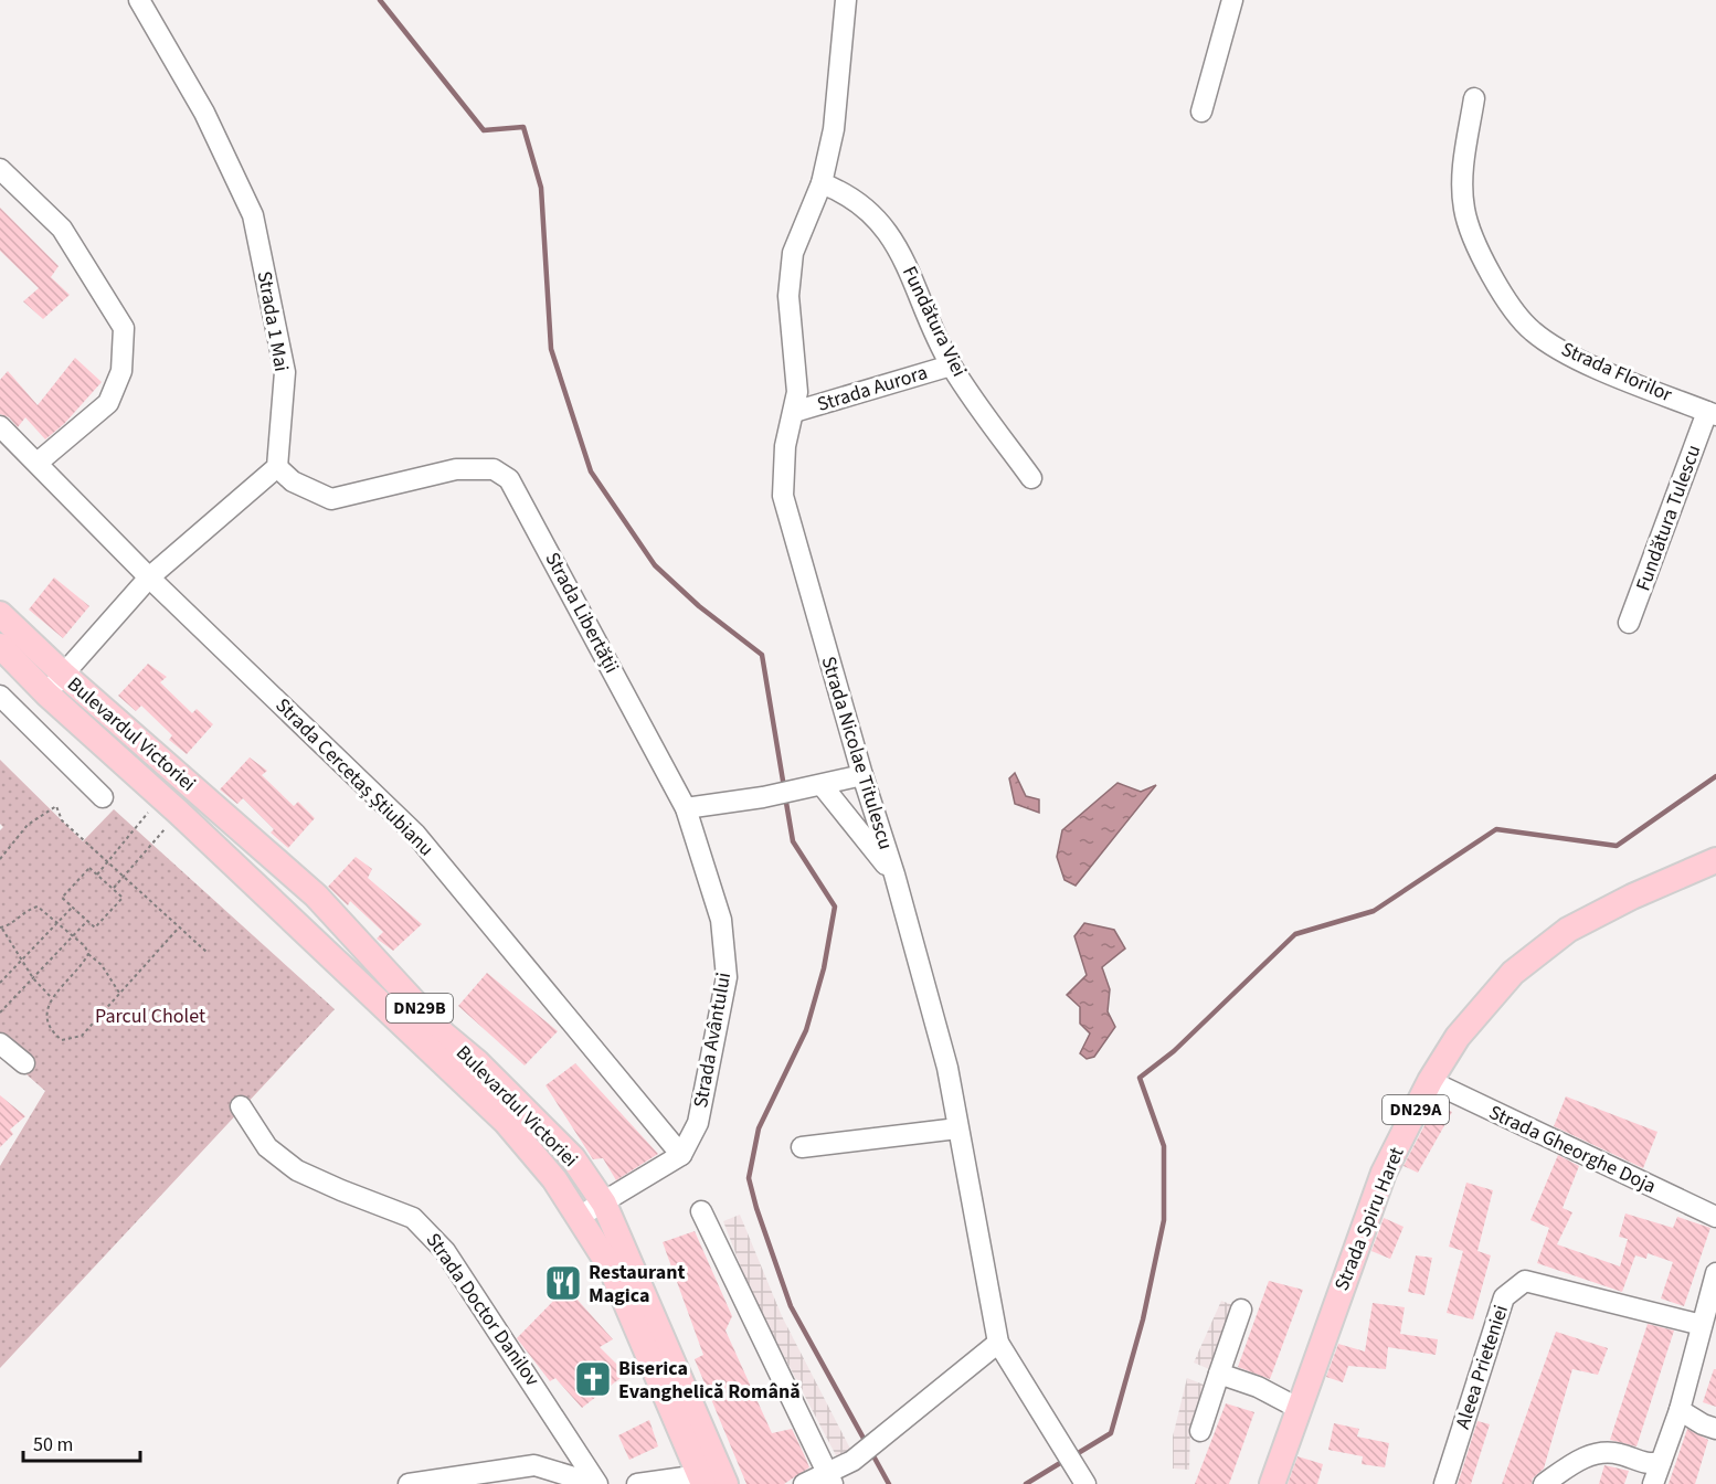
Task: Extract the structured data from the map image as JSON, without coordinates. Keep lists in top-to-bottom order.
{
  "streets": {
    "main road": [
      "Bulevardul Victoriei",
      "DN29B",
      "DN29A",
      "Strada Spiru Haret"
    ],
    "street": [
      "Strada 1 Mai",
      "Fundătura Viei",
      "Strada Florilor",
      "Strada Aurora",
      "Fundătura Tulescu",
      "Strada Libertății",
      "Strada Nicolae Titulescu",
      "Strada Cercetaș Știubianu",
      "Strada Avântului",
      "Strada Gheorghe Doja",
      "Strada Doctor Danilov",
      "Aleea Prieteniei"
    ]
  },
  "crossings": [
    ["Strada 1 Mai", "Strada Libertății"],
    ["Fundătura Viei", "Strada Aurora"],
    ["Fundătura Viei", "Strada Nicolae Titulescu"],
    ["Strada Florilor", "Fundătura Tulescu"],
    ["Strada Aurora", "Strada Nicolae Titulescu"],
    ["Strada Libertății", "Strada Avântului"],
    ["Strada Cercetaș Știubianu", "Strada Avântului"],
    ["Strada Gheorghe Doja", "Strada Spiru Haret"]
  ],
  "parks": ["Parcul Cholet"],
  "places": {
    "restaurant": ["Restaurant Magica"],
    "church": ["Biserica Evanghelică Română"]
  },
  "scale_bar": "50 m"
}
